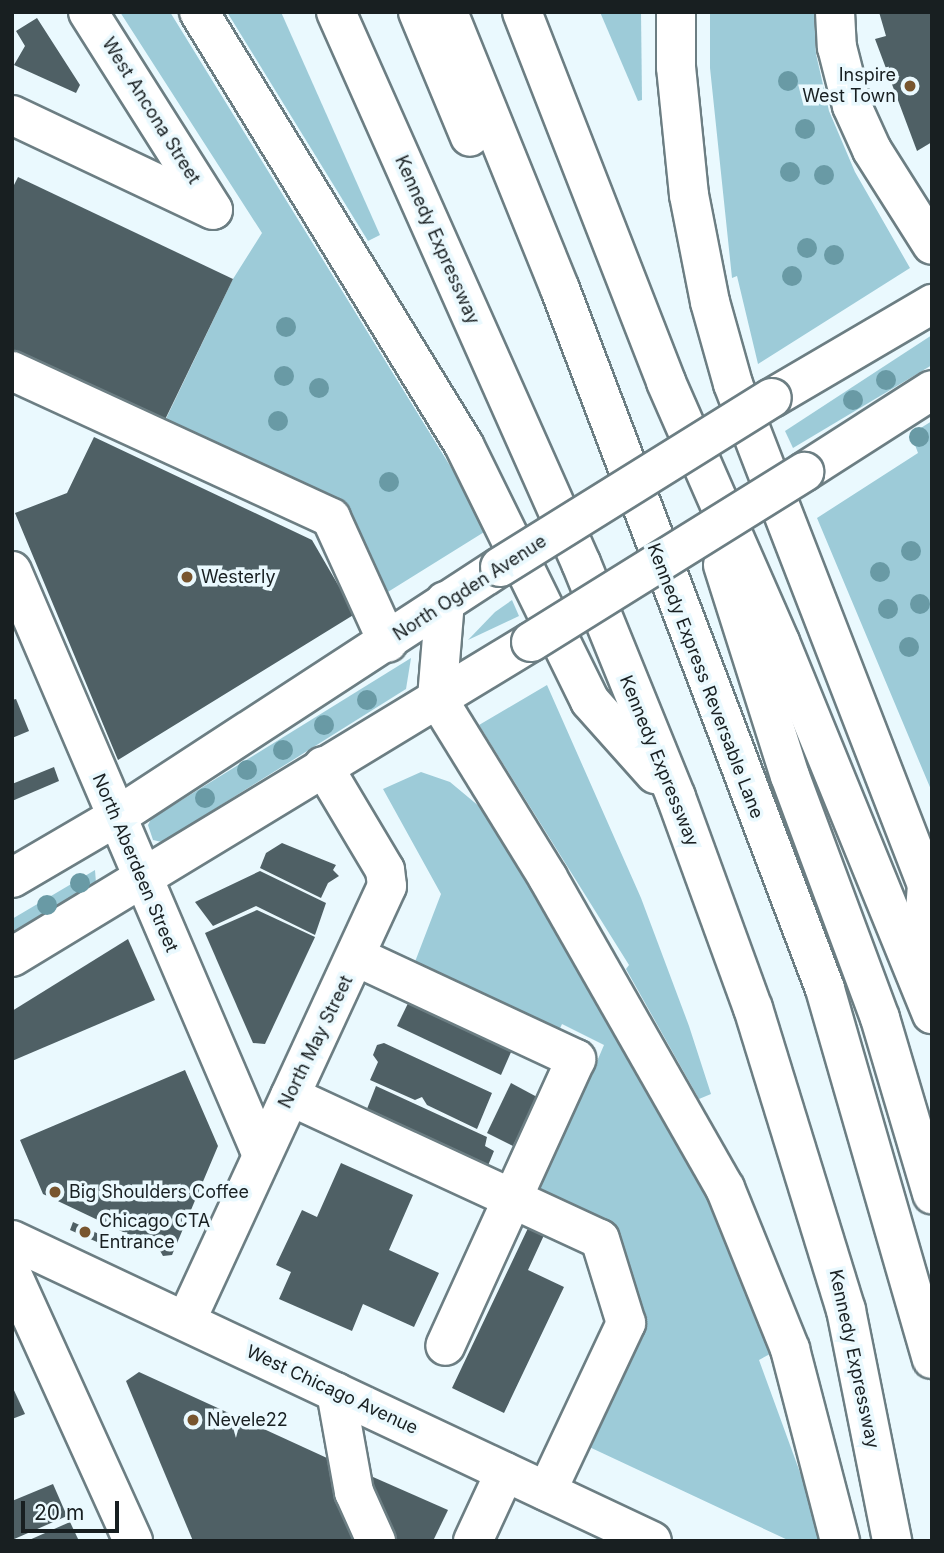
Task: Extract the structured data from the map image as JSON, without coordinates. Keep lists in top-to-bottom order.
{
  "streets": {
    "main road": [
      "West Ancona Street",
      "Kennedy Expressway",
      "North Ogden Avenue",
      "Kennedy Express Reversable Lane",
      "North Aberdeen Street",
      "North May Street",
      "West Chicago Avenue"
    ]
  },
  "crossings": [
    ["North Ogden Avenue", "North Aberdeen Street"],
    ["North Aberdeen Street", "North May Street"],
    ["North May Street", "West Chicago Avenue"]
  ],
  "places": [
    "Inspire West Town",
    "Westerly",
    "Big Shoulders Coffee",
    "Chicago CTA Entrance",
    "Nevele22"
  ],
  "scale_bar": "20 m"
}
